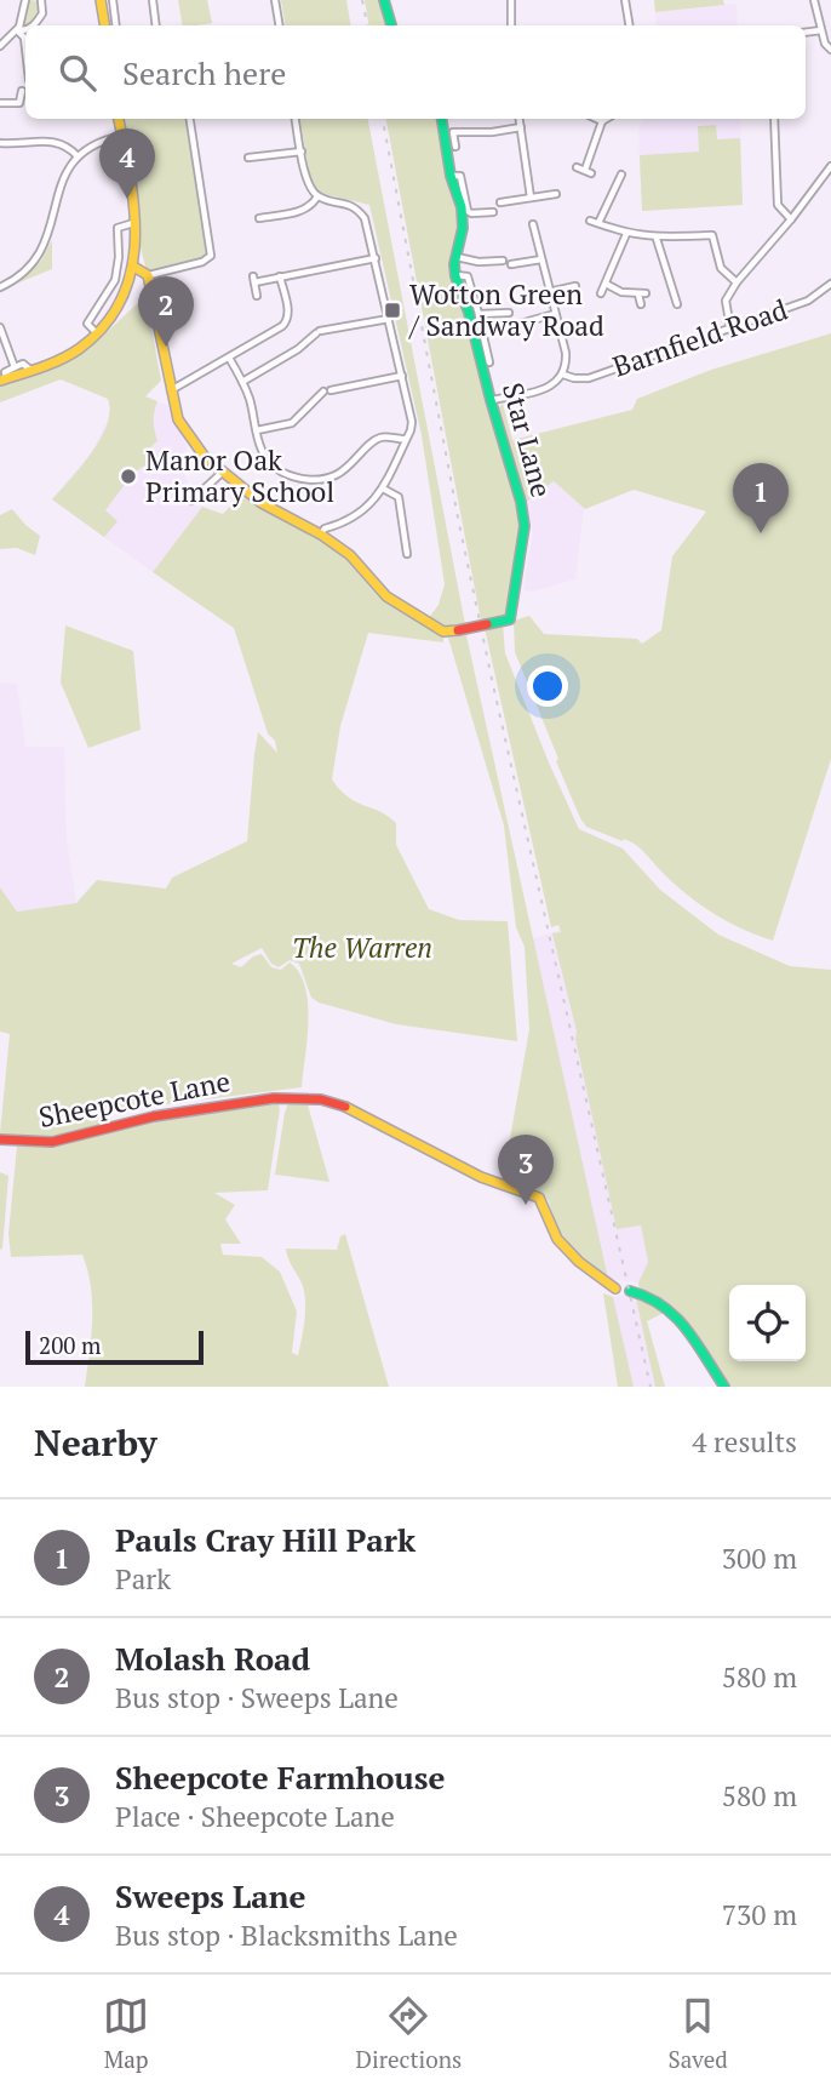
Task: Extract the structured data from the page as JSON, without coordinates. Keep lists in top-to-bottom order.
{
  "streets": {
    "street": ["Barnfield Road", "Star Lane", "Sheepcote Lane"]
  },
  "parks": ["The Warren"],
  "places": {
    "transit": ["Wotton Green / Sandway Road"],
    "other": ["Manor Oak Primary School"]
  },
  "scale_bar": "200 m",
  "page": {
    "search": "Search here",
    "pins": [
      "4",
      "2",
      "1",
      "3"
    ],
    "scale": "200 m",
    "heading": ["Nearby", "4 results"],
    "list": [
      {
        "mark": "1",
        "name": "Pauls Cray Hill Park",
        "note": "Park",
        "value": "300 m"
      },
      {
        "mark": "2",
        "name": "Molash Road",
        "note": "Bus stop · Sweeps Lane",
        "value": "580 m"
      },
      {
        "mark": "3",
        "name": "Sheepcote Farmhouse",
        "note": "Place · Sheepcote Lane",
        "value": "580 m"
      },
      {
        "mark": "4",
        "name": "Sweeps Lane",
        "note": "Bus stop · Blacksmiths Lane",
        "value": "730 m"
      }
    ],
    "nav": ["Map", "Directions", "Saved"]
  }
}
